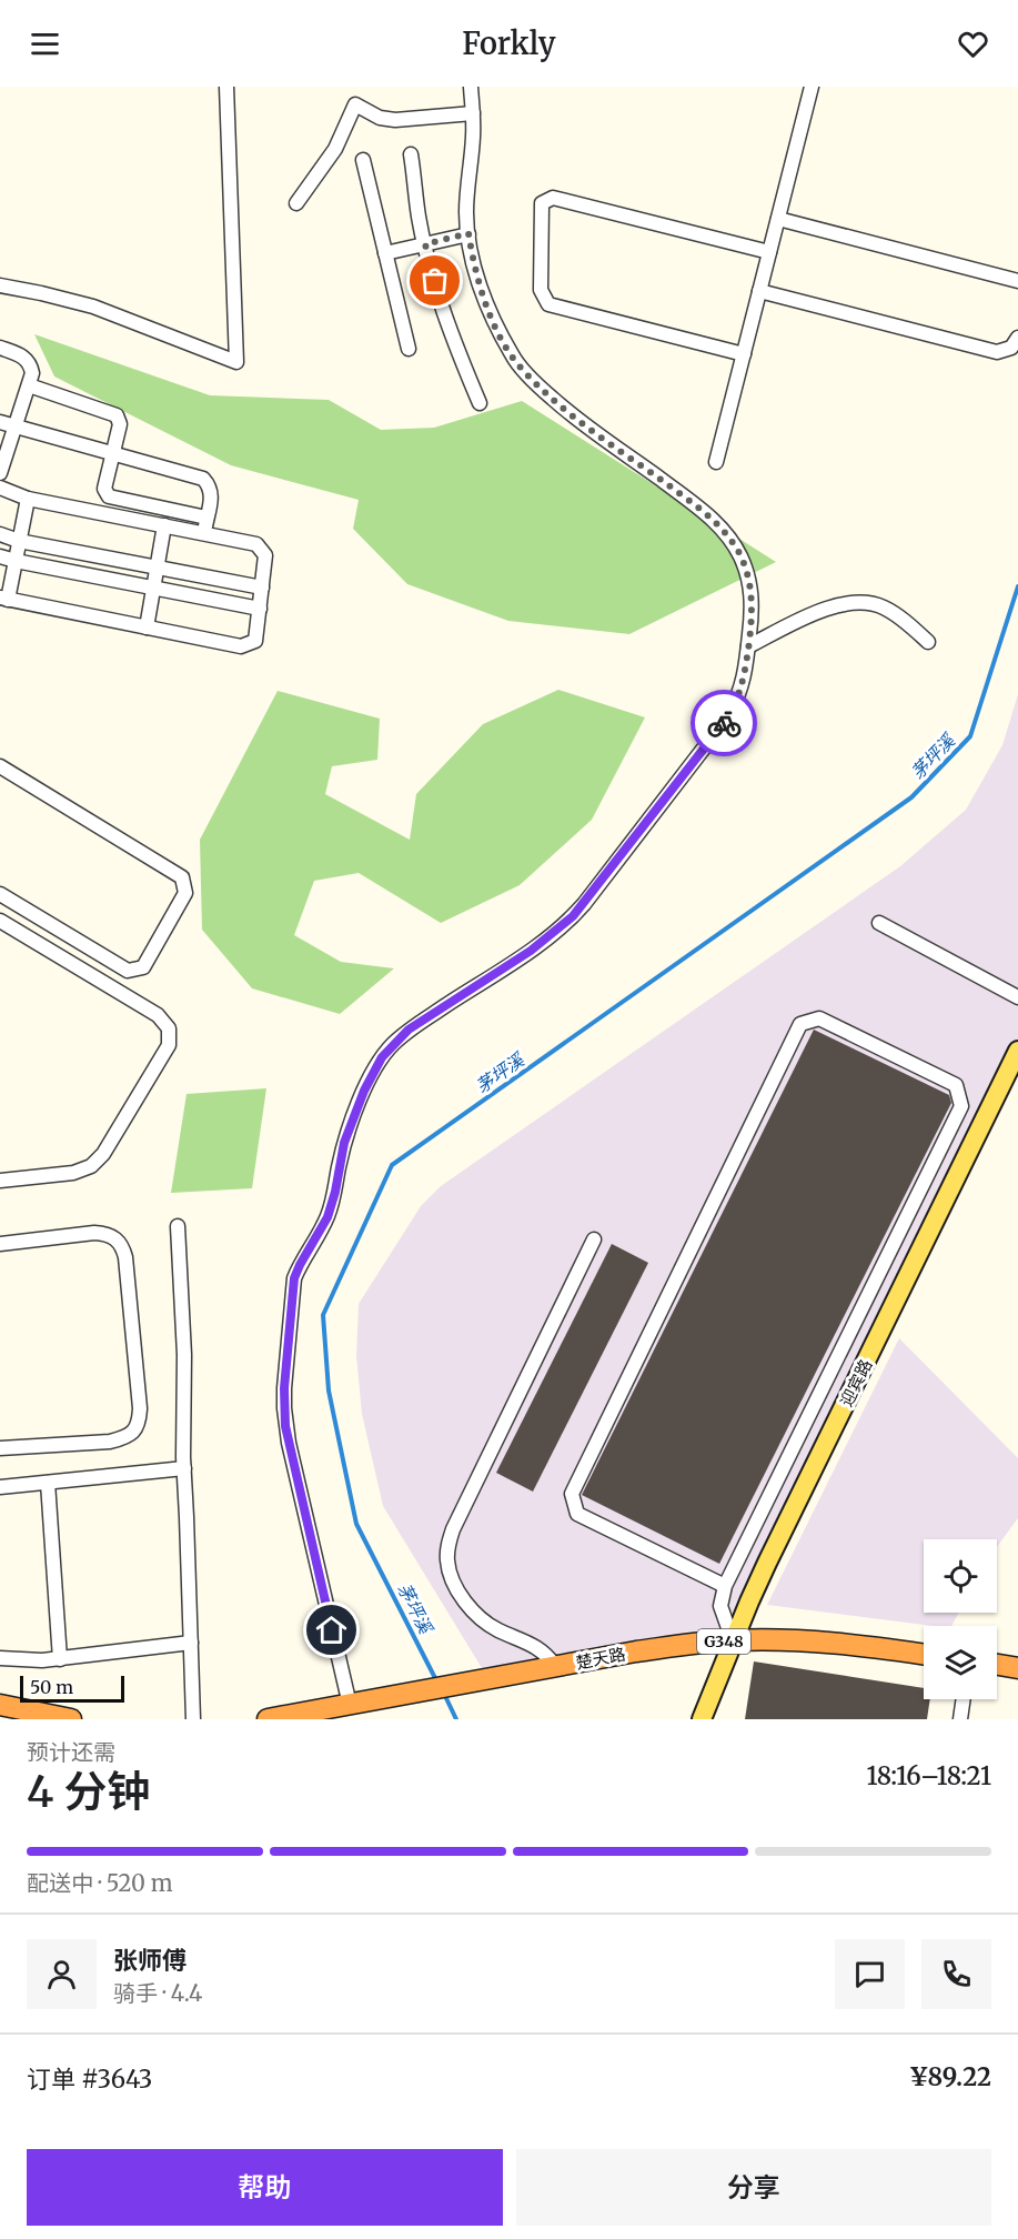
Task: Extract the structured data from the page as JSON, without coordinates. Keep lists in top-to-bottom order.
{
  "streets": {
    "highway": ["G348", "楚天路"],
    "main road": ["迎宾路"]
  },
  "crossings": [
    ["迎宾路", "楚天路"]
  ],
  "water": ["茅坪溪"],
  "scale_bar": "50 m",
  "page": {
    "header": "Forkly",
    "scale": "50 m",
    "heading": ["4 分钟", "预计还需", "18:16–18:21"],
    "panel": [
      "张师傅",
      "骑手 · 4.4",
      "订单 #3643",
      "¥89.22"
    ],
    "bar": "配送中 · 520 m",
    "buttons": ["帮助", "分享"]
  }
}
